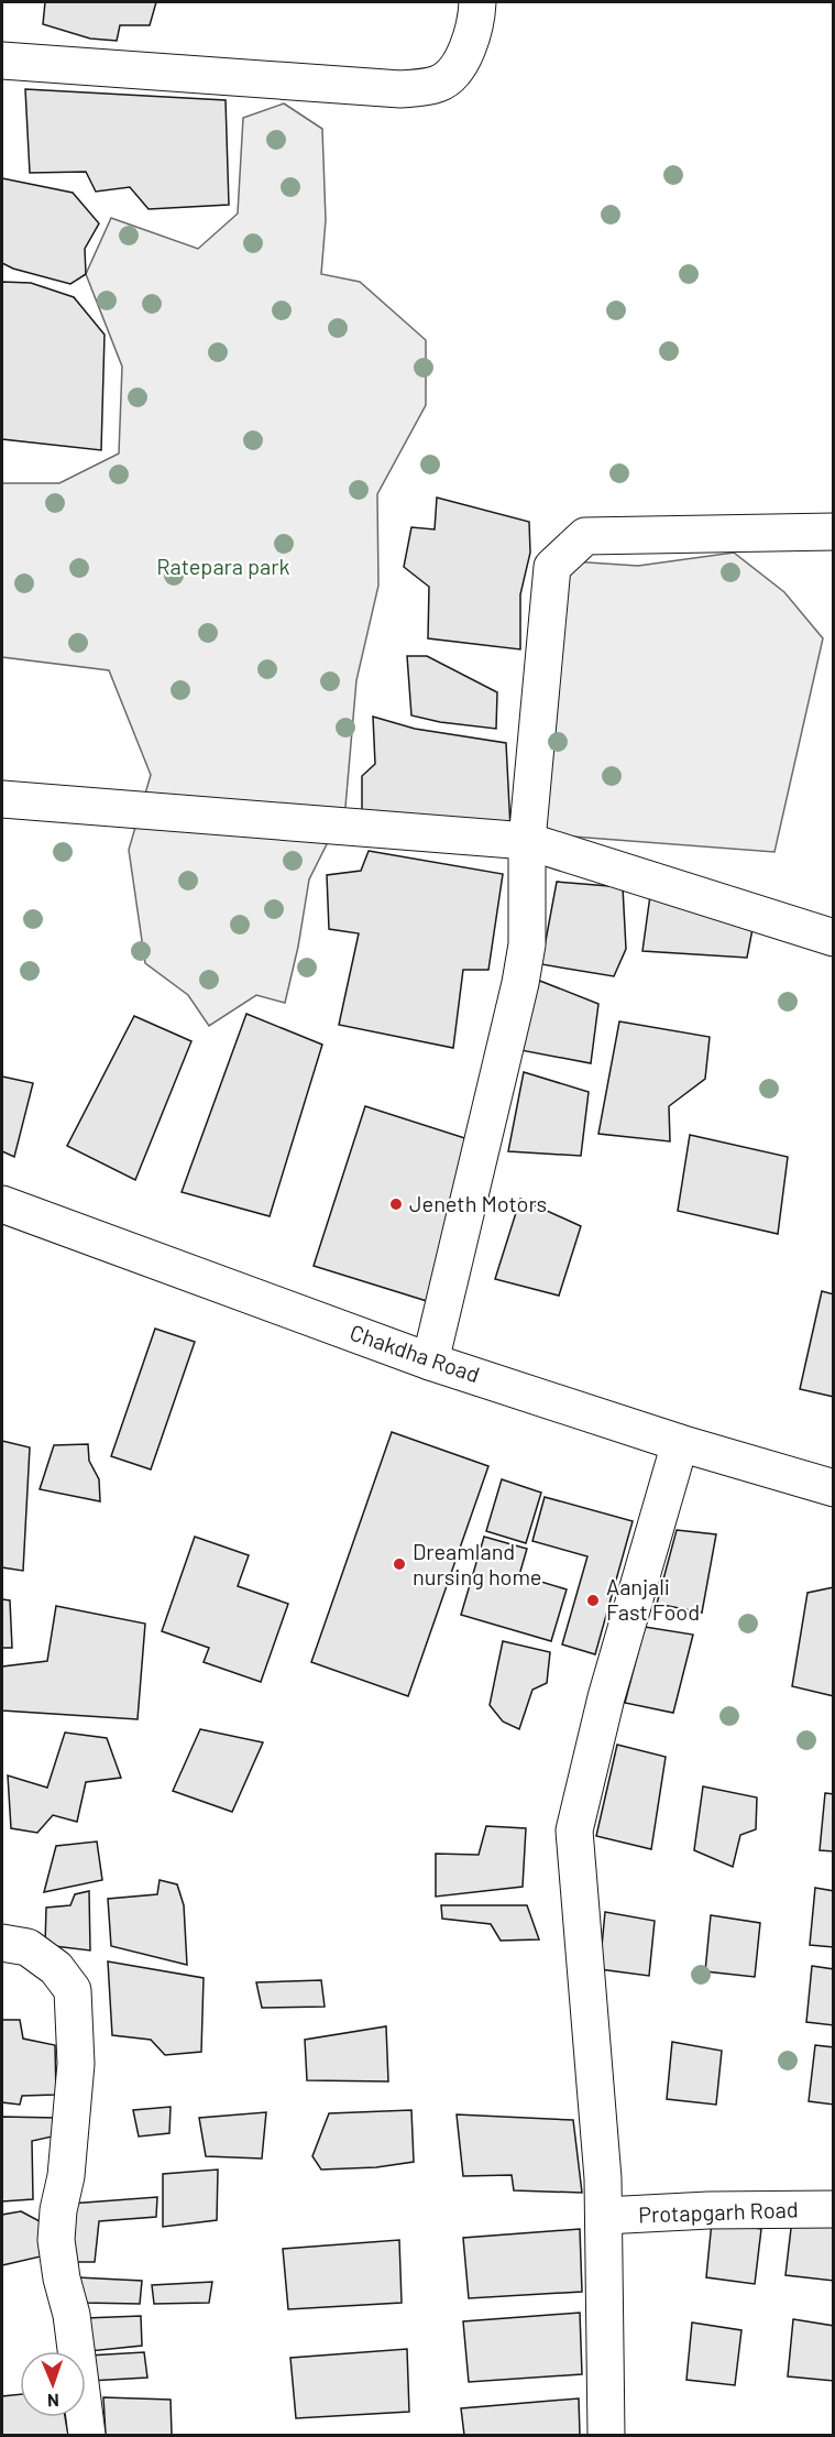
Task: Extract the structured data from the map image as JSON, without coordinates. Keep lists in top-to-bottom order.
{
  "streets": {
    "street": ["Chakdha Road", "Protapgarh Road"]
  },
  "parks": ["Ratepara park"],
  "places": ["Jeneth Motors", "Dreamland nursing home", "Aanjali Fast Food"],
  "north": "bottom"
}
